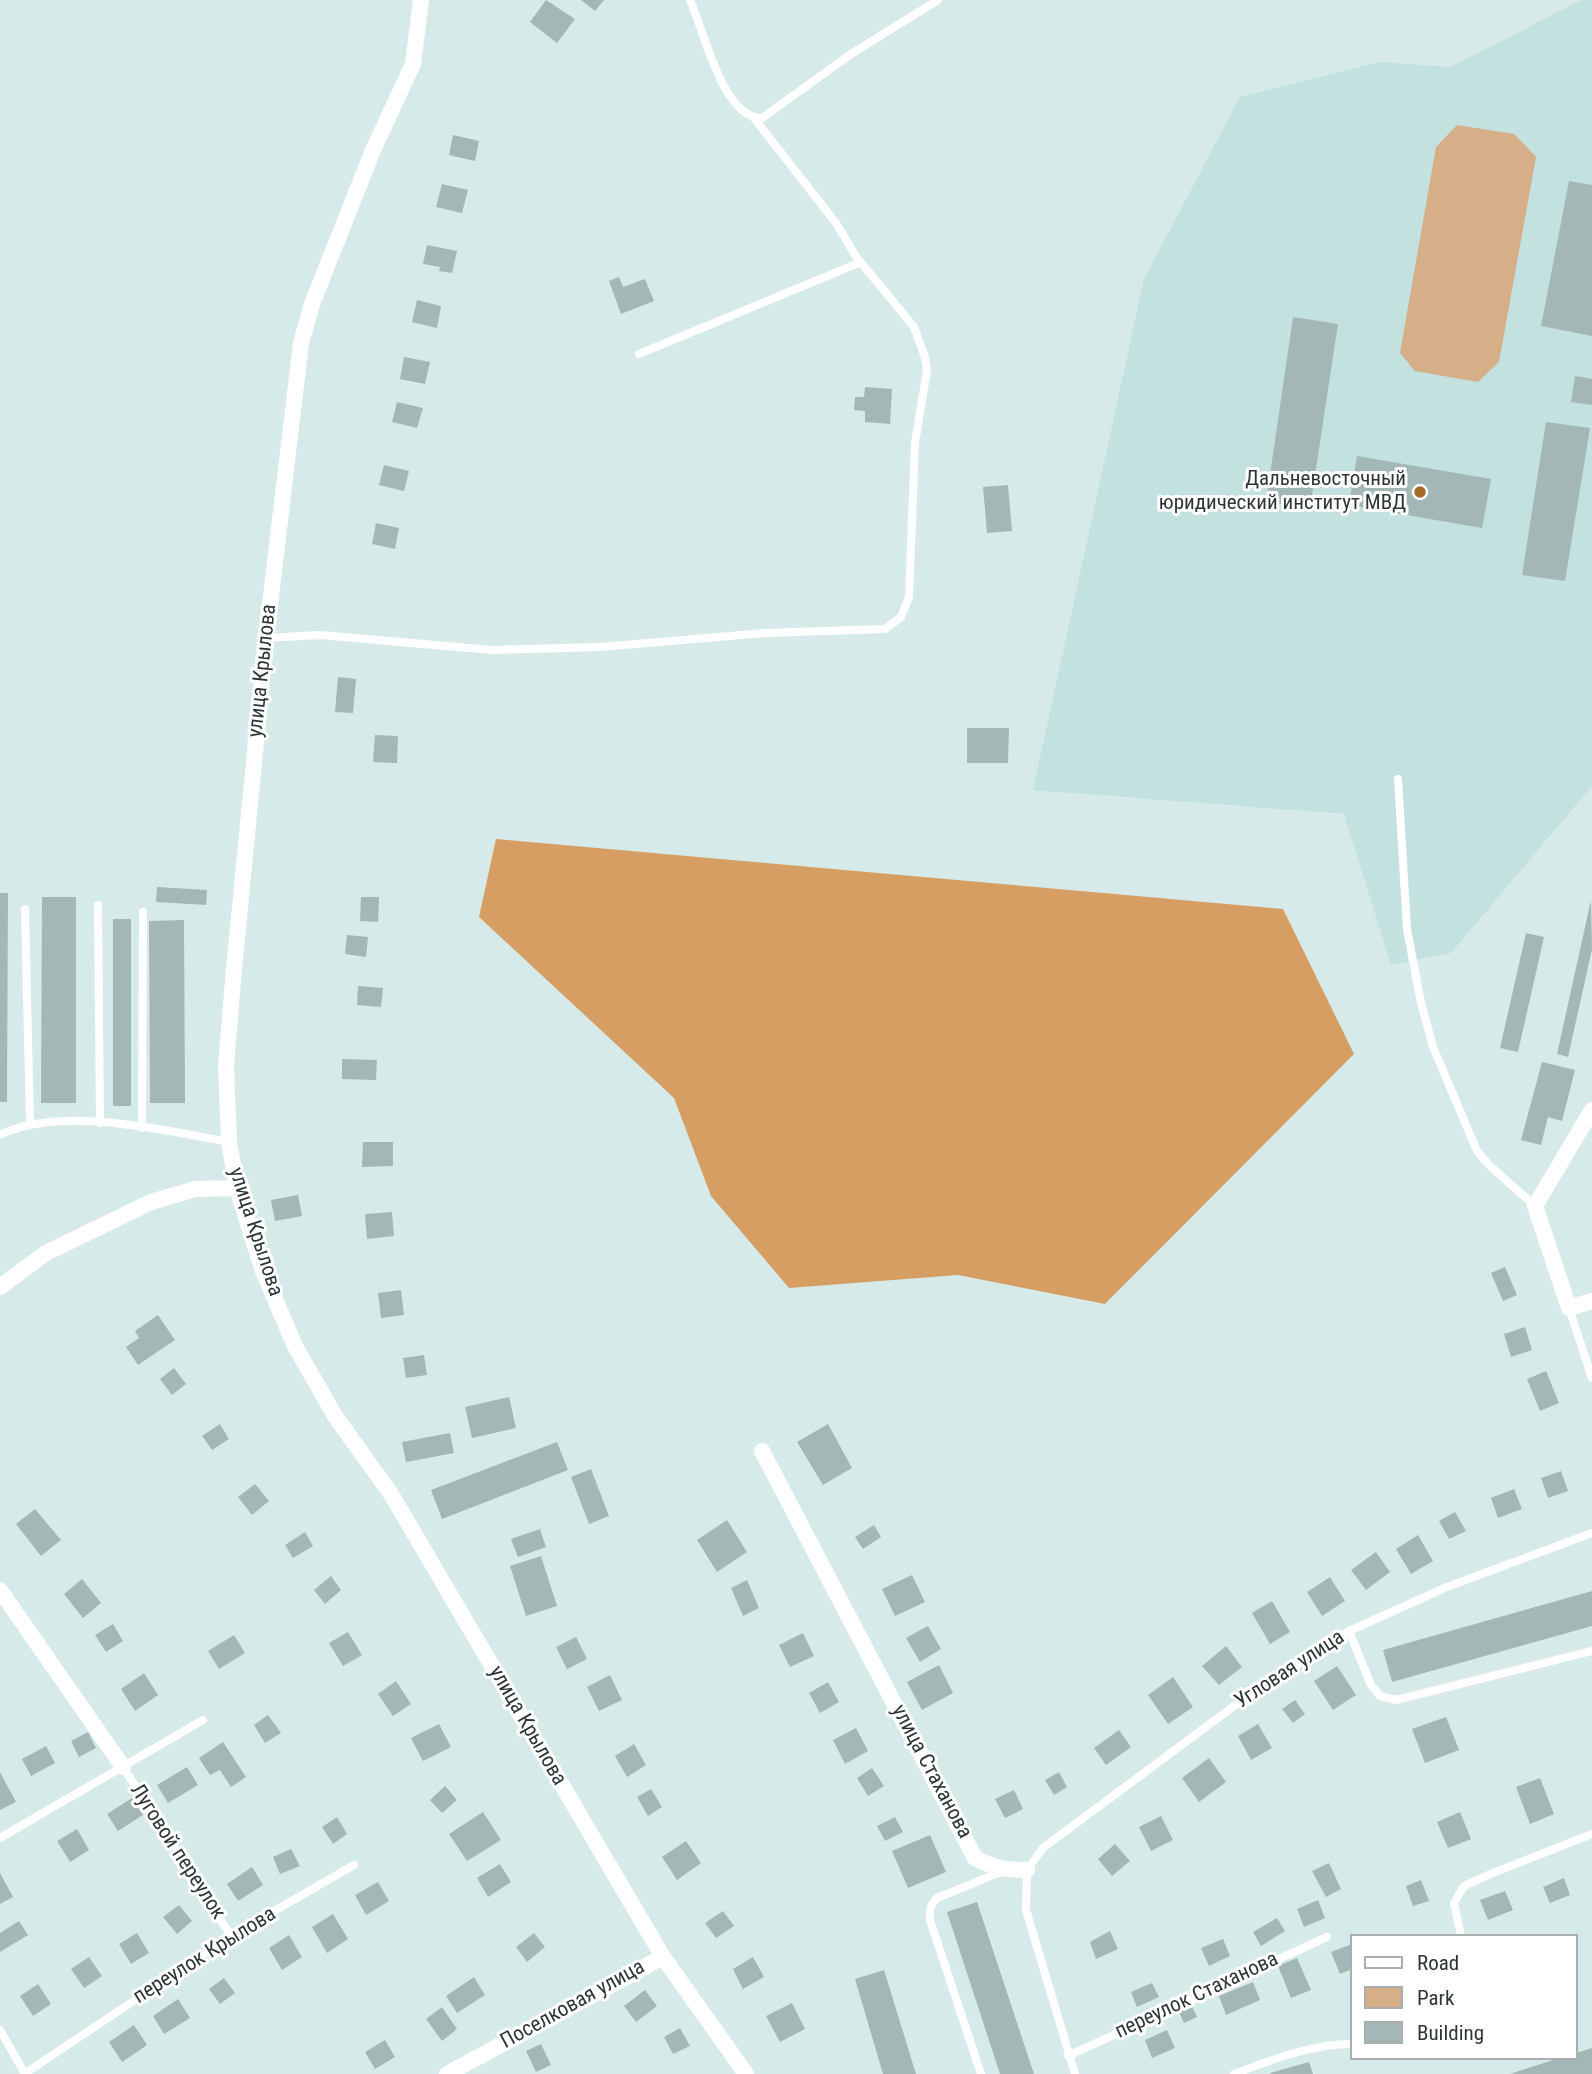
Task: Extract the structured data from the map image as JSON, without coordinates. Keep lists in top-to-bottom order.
{
  "streets": {
    "street": [
      "улица Крылова",
      "улица Стаханова",
      "Луговой переулок",
      "Поселковая улица"
    ],
    "lane": ["Угловая улица", "переулок Крылова", "переулок Стаханова"]
  },
  "crossings": [
    ["улица Крылова", "Поселковая улица"],
    ["Угловая улица", "улица Стаханова"],
    ["Луговой переулок", "переулок Крылова"]
  ],
  "places": ["Дальневосточный юридический институт МВД"],
  "legend": ["Road", "Park", "Building"]
}
